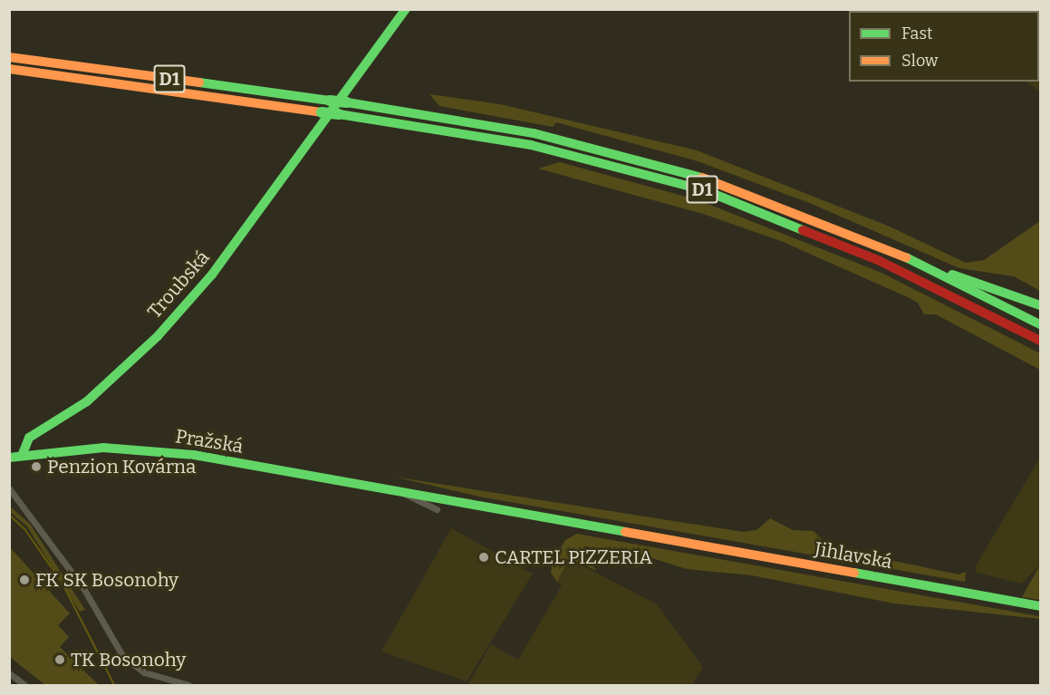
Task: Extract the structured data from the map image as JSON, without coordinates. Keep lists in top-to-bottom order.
{
  "streets": {
    "main road": [
      "D1",
      "Troubská",
      "Pražská",
      "Jihlavská"
    ]
  },
  "crossings": [
    ["D1", "Troubská"],
    ["Troubská", "Pražská"],
    ["Pražská", "Jihlavská"]
  ],
  "places": [
    "Penzion Kovárna",
    "CARTEL PIZZERIA",
    "FK SK Bosonohy",
    "TK Bosonohy"
  ],
  "legend": ["Fast", "Slow"]
}
